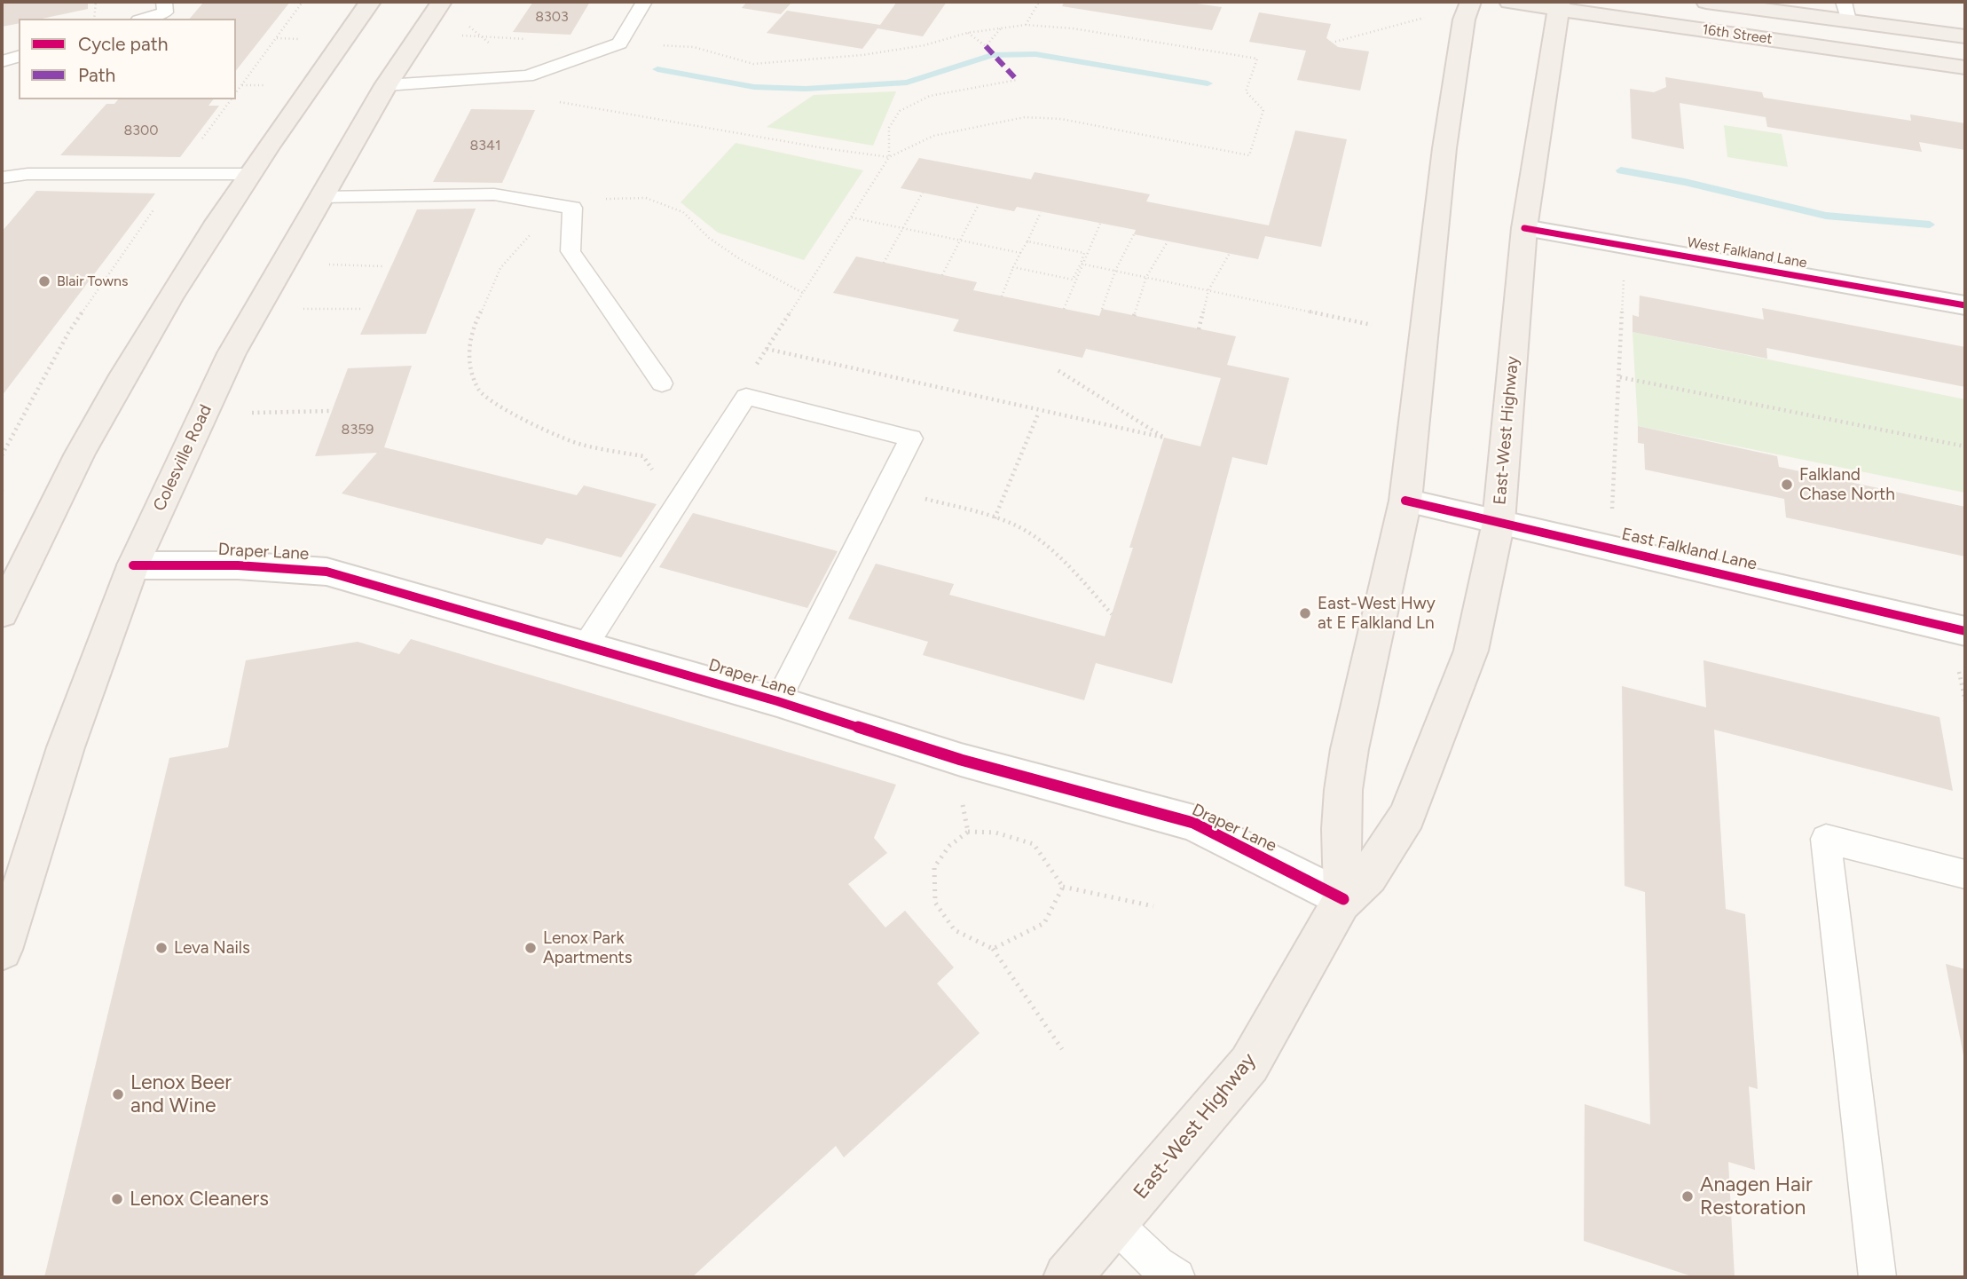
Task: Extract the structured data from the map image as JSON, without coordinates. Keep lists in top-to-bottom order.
{
  "streets": {
    "main road": ["16th Street", "East-West Highway", "Colesville Road"],
    "street": ["West Falkland Lane", "East Falkland Lane", "Draper Lane"]
  },
  "crossings": [
    ["16th Street", "East-West Highway"],
    ["West Falkland Lane", "East-West Highway"],
    ["East-West Highway", "East Falkland Lane"],
    ["East-West Highway", "Draper Lane"],
    ["Colesville Road", "Draper Lane"]
  ],
  "places": [
    "Blair Towns",
    "Falkland Chase North",
    "East-West Hwy at E Falkland Ln",
    "Leva Nails",
    "Lenox Park Apartments",
    "Lenox Beer and Wine",
    "Anagen Hair Restoration",
    "Lenox Cleaners"
  ],
  "house_numbers": [
    "8303",
    "8300",
    "8341",
    "8359"
  ],
  "legend": ["Cycle path", "Path"]
}
